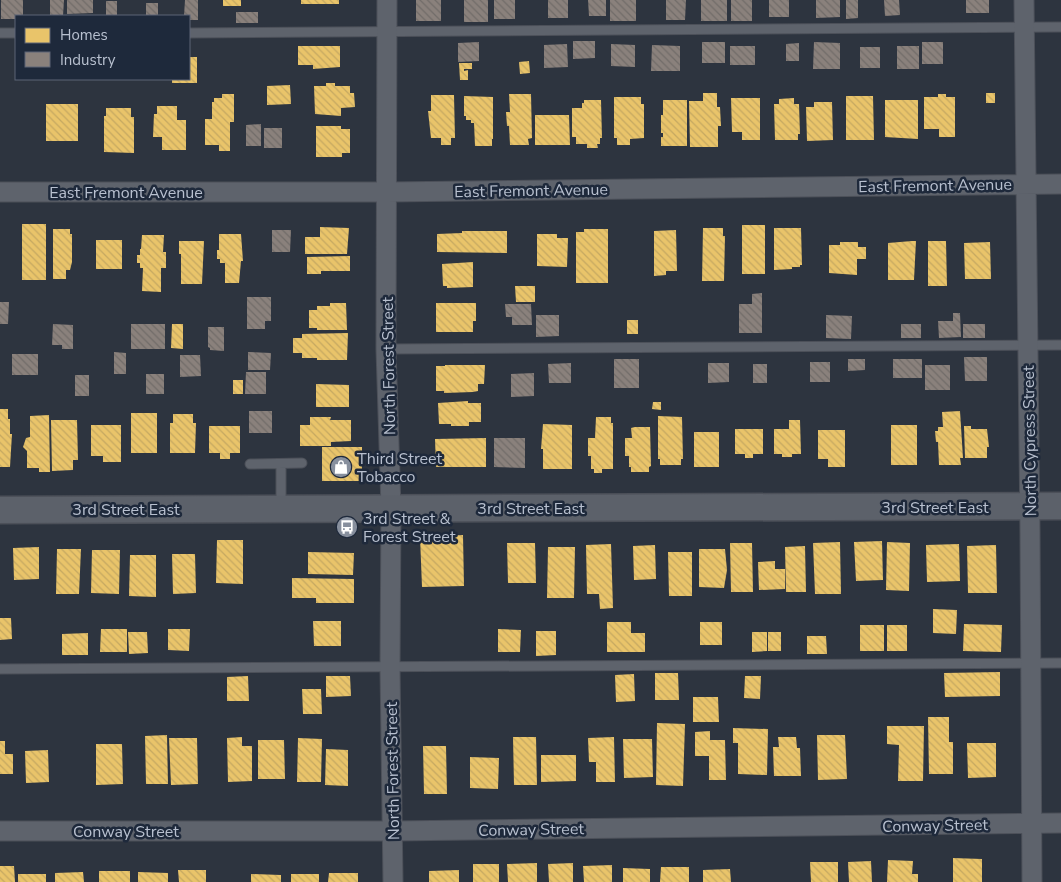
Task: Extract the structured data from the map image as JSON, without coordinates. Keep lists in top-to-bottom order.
{
  "streets": {
    "street": [
      "East Fremont Avenue",
      "North Forest Street",
      "North Cypress Street",
      "3rd Street East",
      "Conway Street"
    ]
  },
  "crossings": [
    ["East Fremont Avenue", "North Forest Street"],
    ["East Fremont Avenue", "North Cypress Street"],
    ["North Forest Street", "3rd Street East"],
    ["North Forest Street", "Conway Street"],
    ["North Cypress Street", "3rd Street East"],
    ["North Cypress Street", "Conway Street"]
  ],
  "places": {
    "shop": ["Third Street Tobacco"],
    "bus stop": ["3rd Street & Forest Street"]
  },
  "legend": ["Homes", "Industry"]
}
